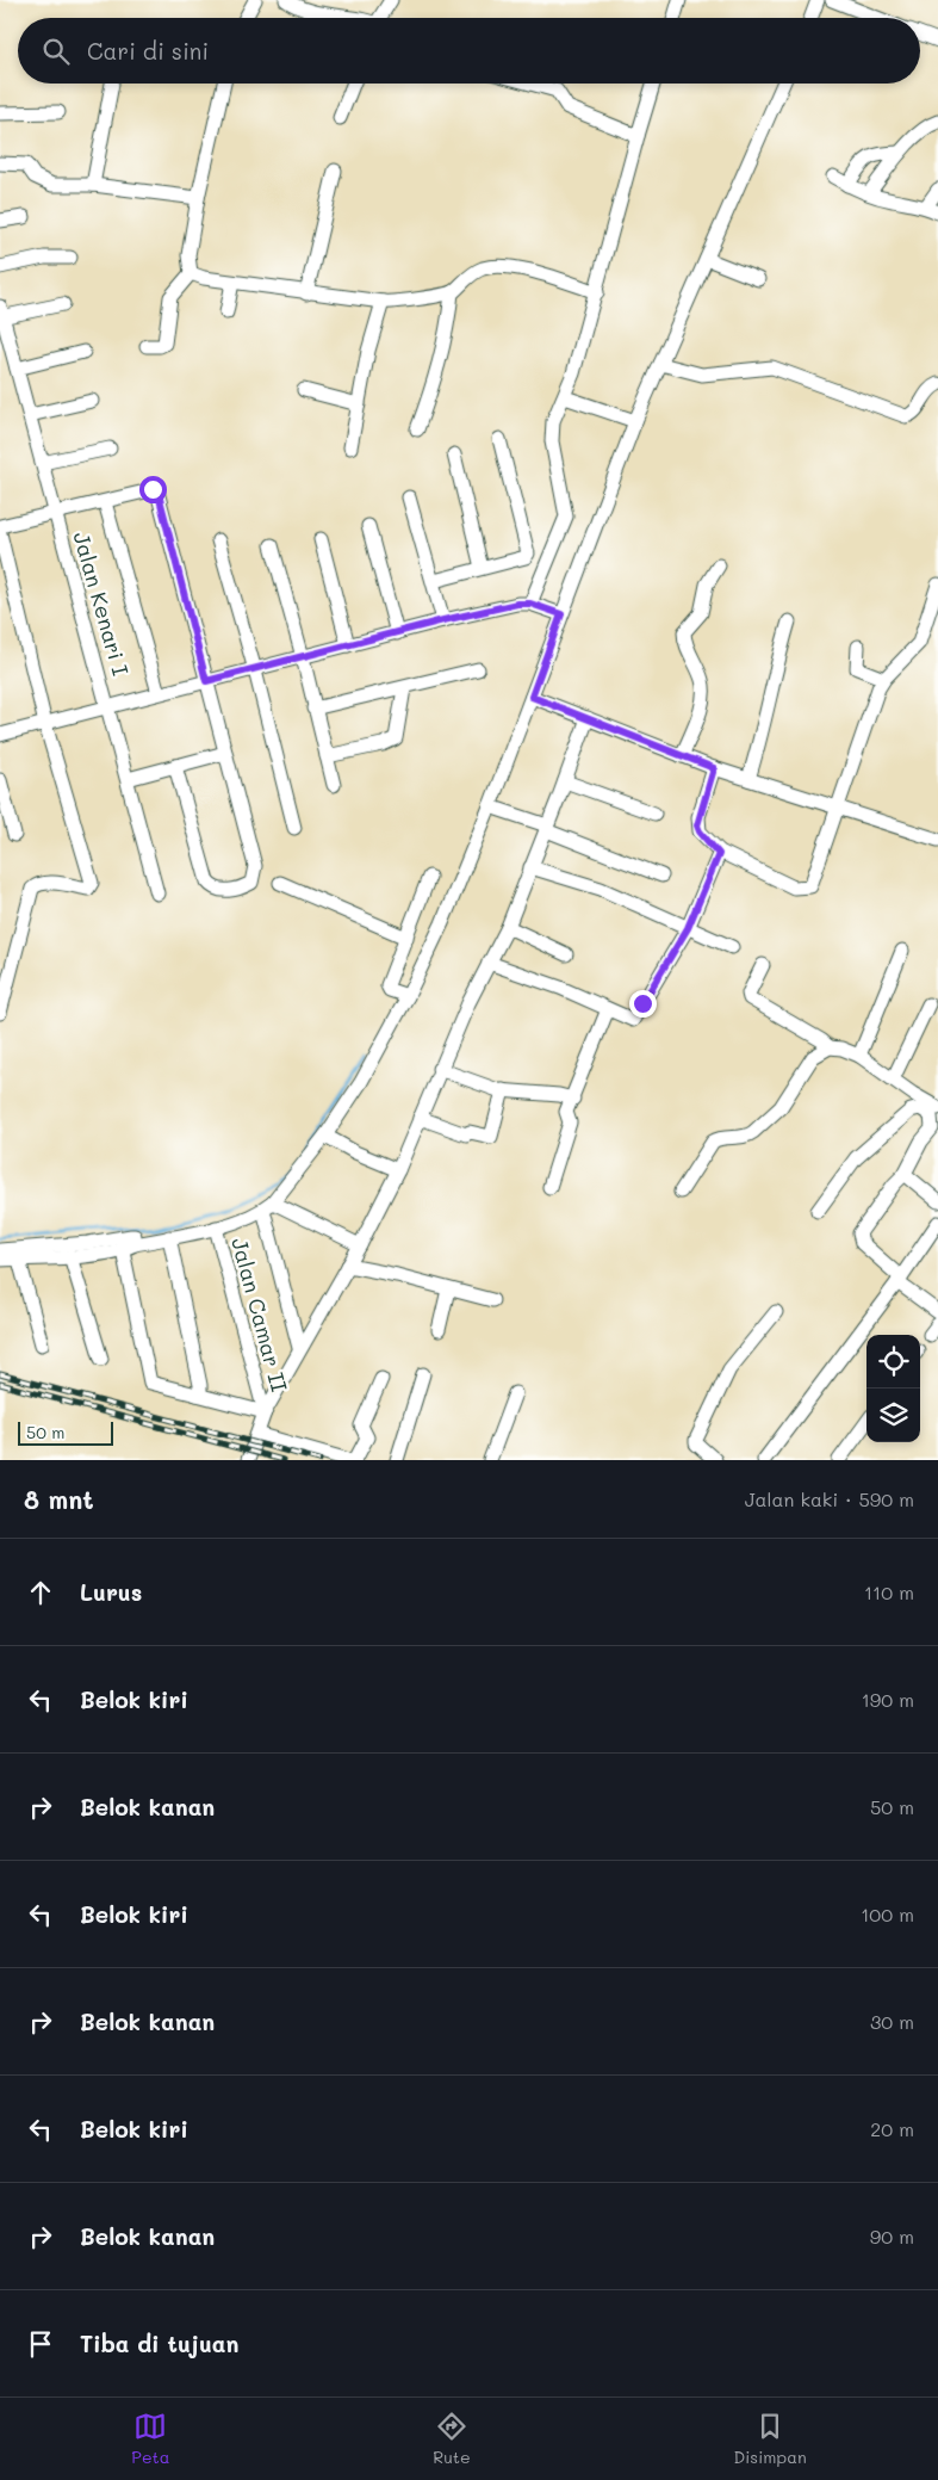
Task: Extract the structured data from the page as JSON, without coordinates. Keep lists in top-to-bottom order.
{
  "streets": {
    "street": ["Jalan Kenari I", "Jalan Camar II"]
  },
  "scale_bar": "50 m",
  "page": {
    "search": "Cari di sini",
    "scale": "50 m",
    "heading": ["8 mnt", "Jalan kaki · 590 m"],
    "list": [
      ["Lurus", "110 m"],
      ["Belok kiri", "190 m"],
      ["Belok kanan", "50 m"],
      ["Belok kiri", "100 m"],
      ["Belok kanan", "30 m"],
      ["Belok kiri", "20 m"],
      ["Belok kanan", "90 m"],
      "Tiba di tujuan"
    ],
    "nav": ["Peta", "Rute", "Disimpan"]
  }
}
